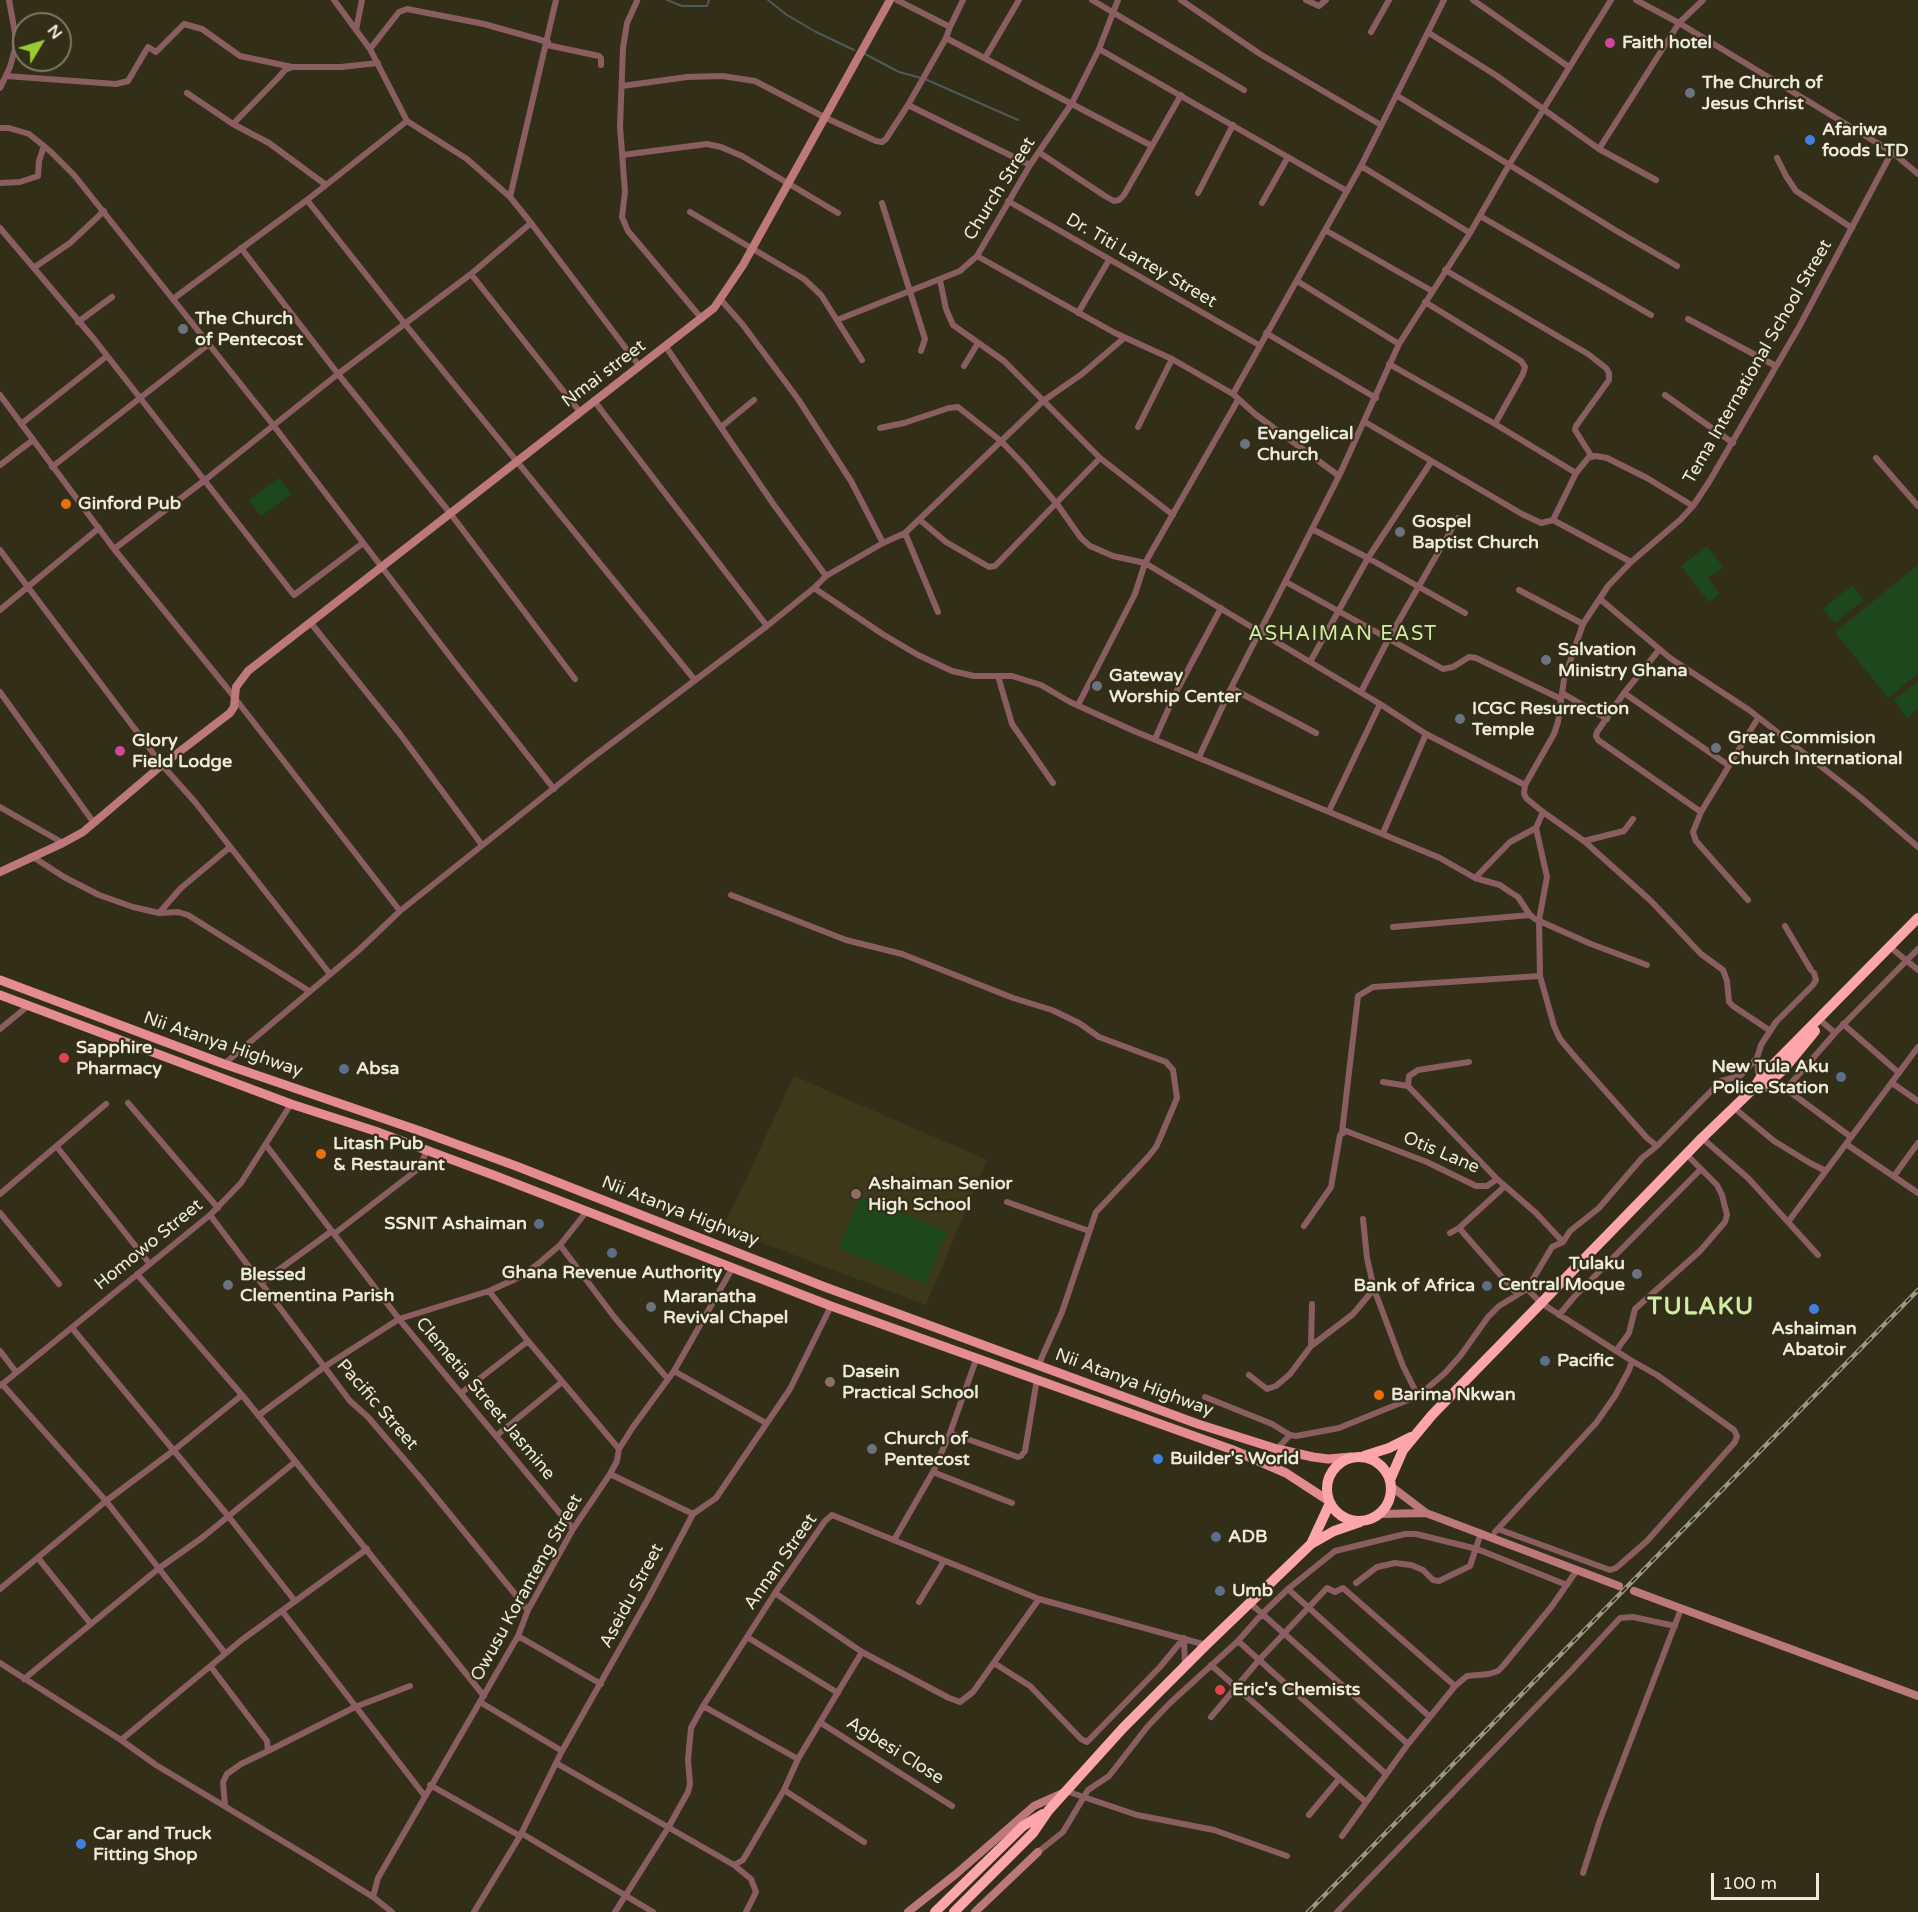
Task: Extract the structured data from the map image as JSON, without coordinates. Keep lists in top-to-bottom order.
{
  "streets": {
    "main road": ["Nii Atanya Highway"],
    "street": [
      "Church Street",
      "Dr. Titi Lartey Street",
      "Tema International School Street",
      "Nmai street",
      "Otis Lane",
      "Homowo Street",
      "Clemetia Street Jasmine",
      "Pacific Street",
      "Annan Street",
      "Owusu Koranteng Street",
      "Aseidu Street",
      "Agbesi Close"
    ]
  },
  "crossings": [
    ["Church Street", "Dr. Titi Lartey Street"],
    ["Homowo Street", "Clemetia Street Jasmine"],
    ["Homowo Street", "Pacific Street"],
    ["Clemetia Street Jasmine", "Owusu Koranteng Street"],
    ["Pacific Street", "Owusu Koranteng Street"]
  ],
  "districts": ["ASHAIMAN EAST", "TULAKU"],
  "places": [
    "Faith hotel",
    "The Church of Jesus Christ",
    "Afariwa foods LTD",
    "The Church of Pentecost",
    "Evangelical Church",
    "Ginford Pub",
    "Gospel Baptist Church",
    "Salvation Ministry Ghana",
    "Gateway Worship Center",
    "ICGC Resurrection Temple",
    "Great Commision Church International",
    "Glory Field Lodge",
    "Sapphire Pharmacy",
    "Absa",
    "New Tula Aku Police Station",
    "Litash Pub & Restaurant",
    "Ashaiman Senior High School",
    "SSNIT Ashaiman",
    "Ghana Revenue Authority",
    "Tulaku Central Moque",
    "Blessed Clementina Parish",
    "Bank of Africa",
    "Maranatha Revival Chapel",
    "Ashaiman Abatoir",
    "Pacific",
    "Dasein Practical School",
    "Barima Nkwan",
    "Church of Pentecost",
    "Builder's World",
    "ADB",
    "Umb",
    "Eric's Chemists",
    "Car and Truck Fitting Shop"
  ],
  "scale_bar": "100 m",
  "north": "top right"
}
